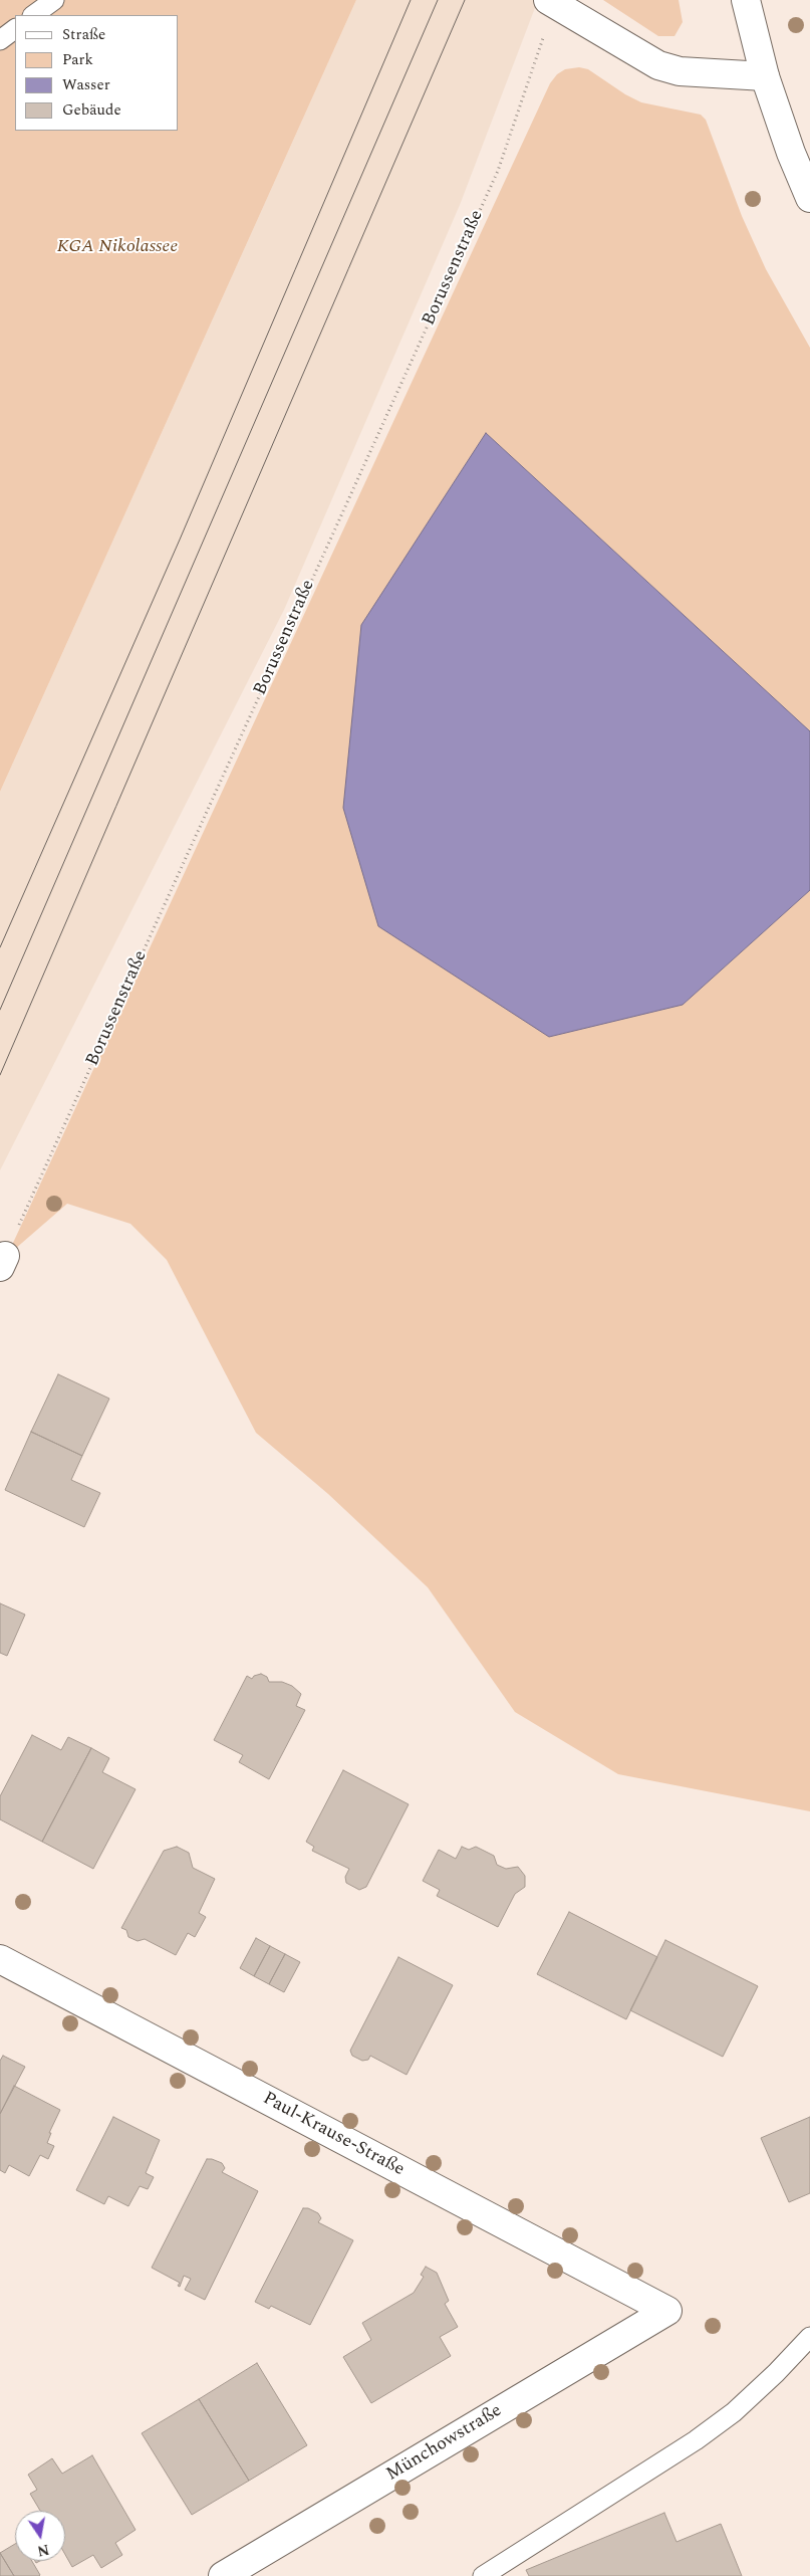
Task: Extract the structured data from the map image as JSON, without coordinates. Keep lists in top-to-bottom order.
{
  "streets": {
    "street": ["Paul-Krause-Straße", "Münchowstraße"],
    "path": ["Borussenstraße"]
  },
  "crossings": [
    ["Paul-Krause-Straße", "Münchowstraße"]
  ],
  "parks": ["KGA Nikolassee"],
  "legend": [
    "Straße",
    "Park",
    "Wasser",
    "Gebäude"
  ],
  "north": "bottom"
}
